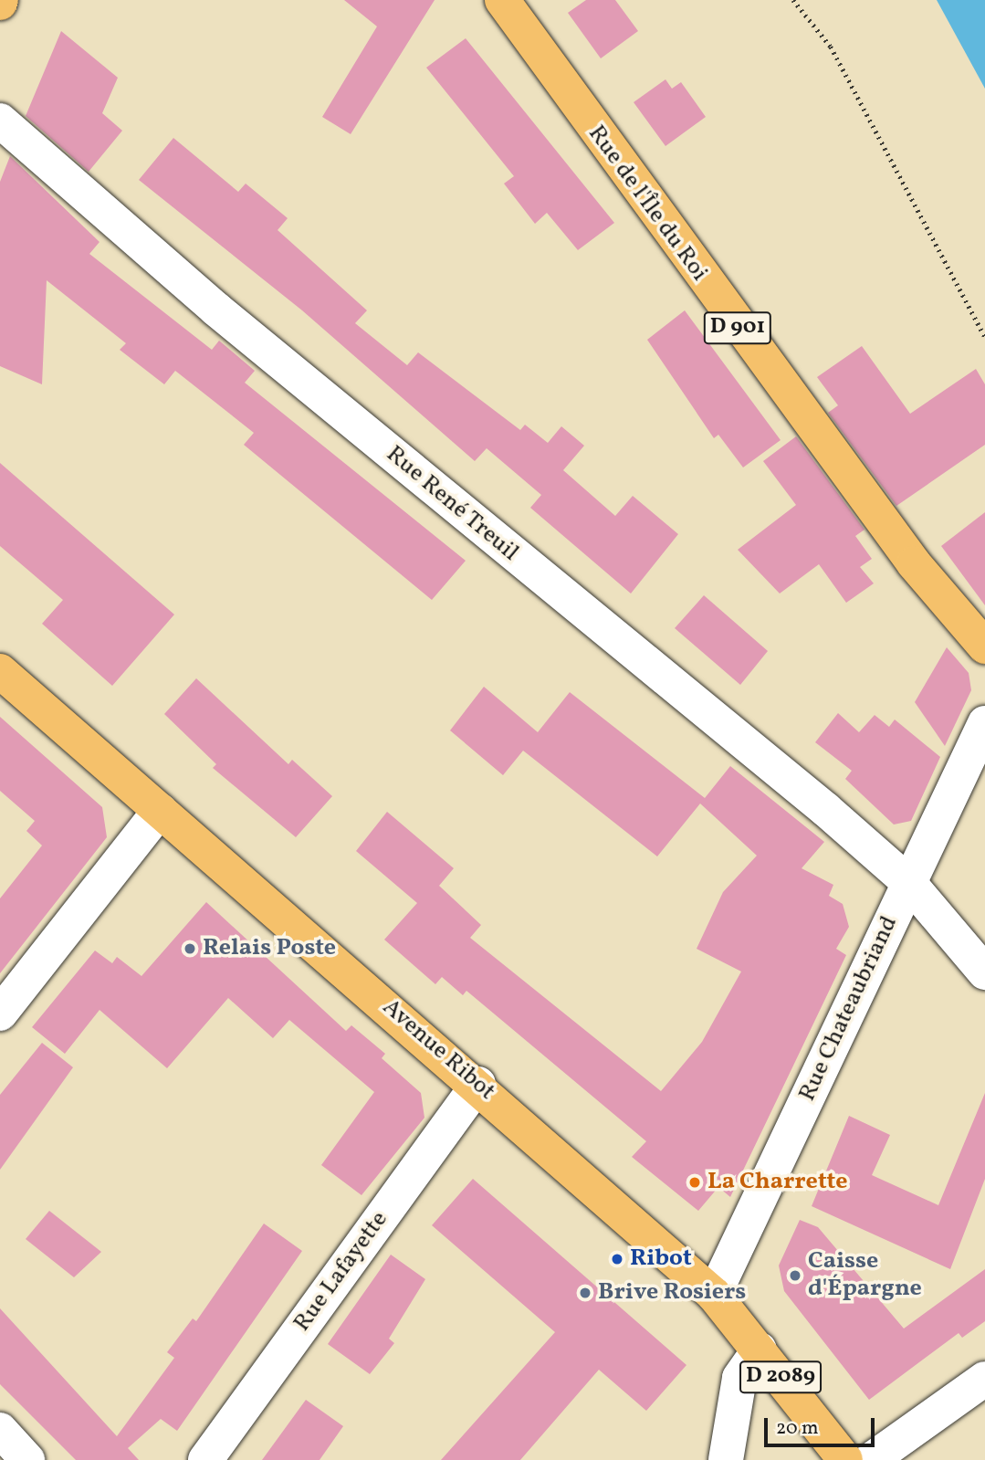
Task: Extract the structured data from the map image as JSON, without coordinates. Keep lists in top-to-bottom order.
{
  "streets": {
    "main road": [
      "Rue de l'Île du Roi",
      "D 901",
      "Avenue Ribot",
      "D 2089"
    ],
    "street": ["Rue René Treuil", "Rue Chateaubriand", "Rue Lafayette"]
  },
  "crossings": [
    ["Rue René Treuil", "Rue Chateaubriand"],
    ["Rue Chateaubriand", "Avenue Ribot"],
    ["Avenue Ribot", "Rue Lafayette"]
  ],
  "places": [
    "Relais Poste",
    "La Charrette",
    "Ribot",
    "Caisse d'Épargne",
    "Brive Rosiers"
  ],
  "scale_bar": "20 m"
}
